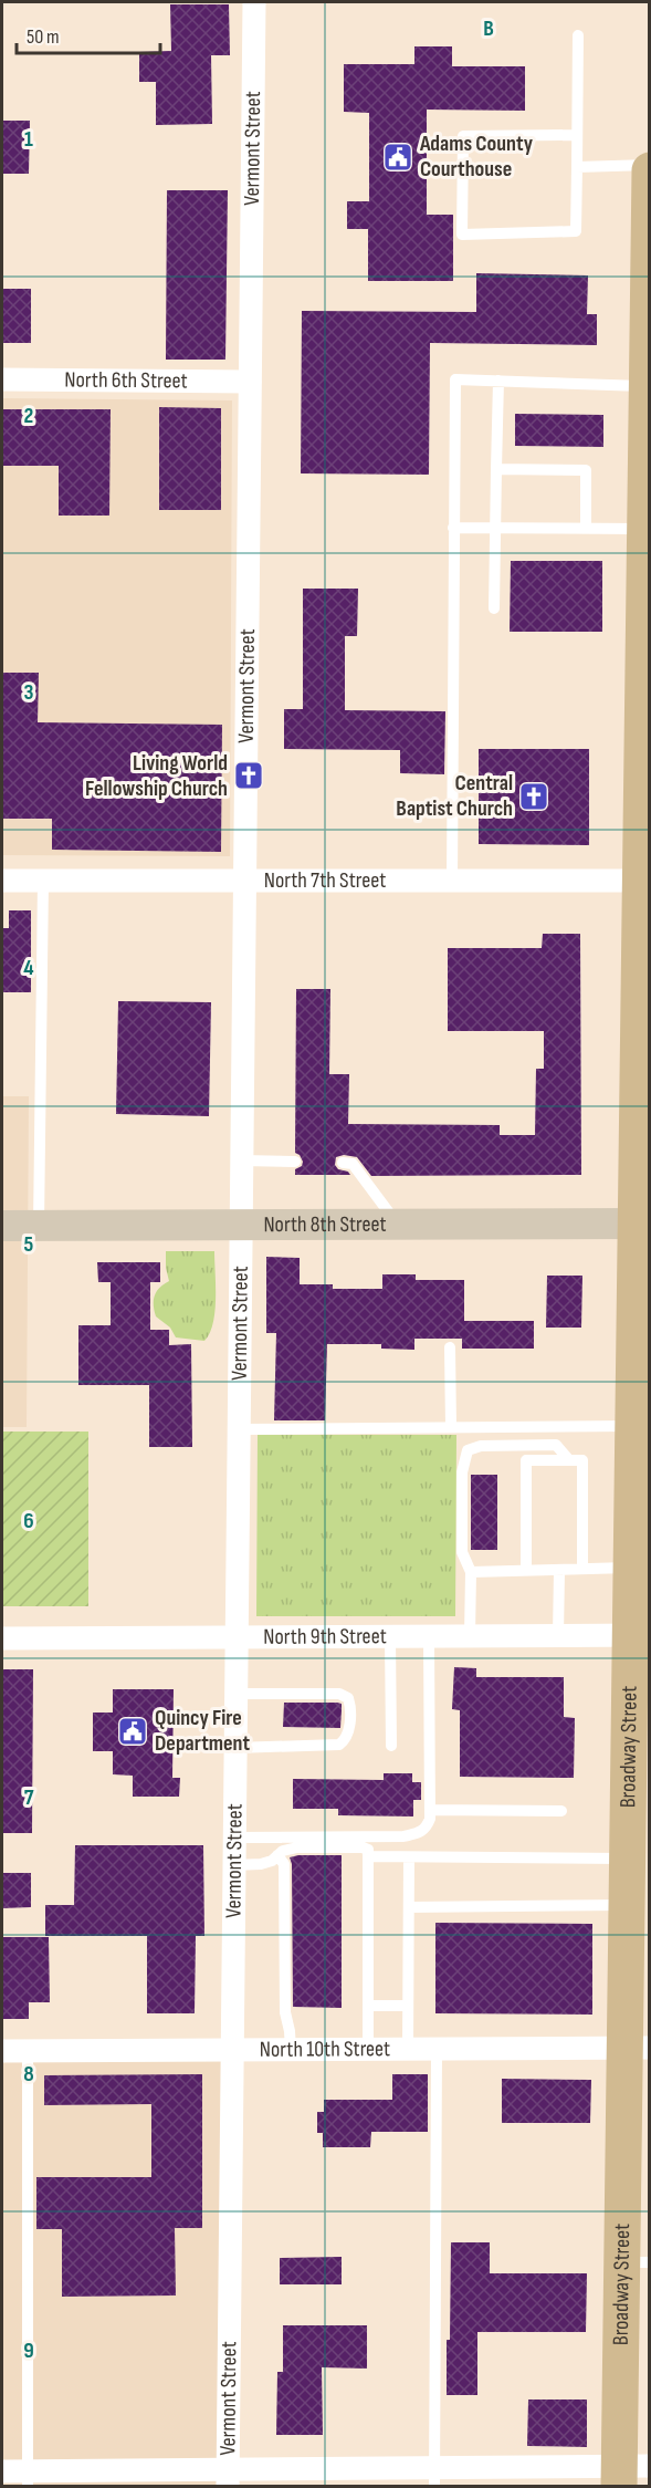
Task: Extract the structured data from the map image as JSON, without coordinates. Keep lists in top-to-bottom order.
{
  "streets": {
    "main road": ["Broadway Street"],
    "street": [
      "Vermont Street",
      "North 6th Street",
      "North 7th Street",
      "North 8th Street",
      "North 9th Street",
      "North 10th Street"
    ]
  },
  "crossings": [
    ["Vermont Street", "North 6th Street"],
    ["Vermont Street", "North 7th Street"],
    ["Vermont Street", "North 8th Street"],
    ["Vermont Street", "North 9th Street"],
    ["Vermont Street", "North 10th Street"],
    ["North 7th Street", "Broadway Street"],
    ["North 8th Street", "Broadway Street"],
    ["North 9th Street", "Broadway Street"],
    ["Broadway Street", "North 10th Street"]
  ],
  "places": {
    "public building": ["Adams County Courthouse", "Quincy Fire Department"],
    "church": ["Living World Fellowship Church", "Central Baptist Church"]
  },
  "scale_bar": "50 m",
  "grid": {
    "columns": ["B"],
    "rows": [
      "1",
      "2",
      "3",
      "4",
      "5",
      "6",
      "7",
      "8",
      "9"
    ]
  }
}
